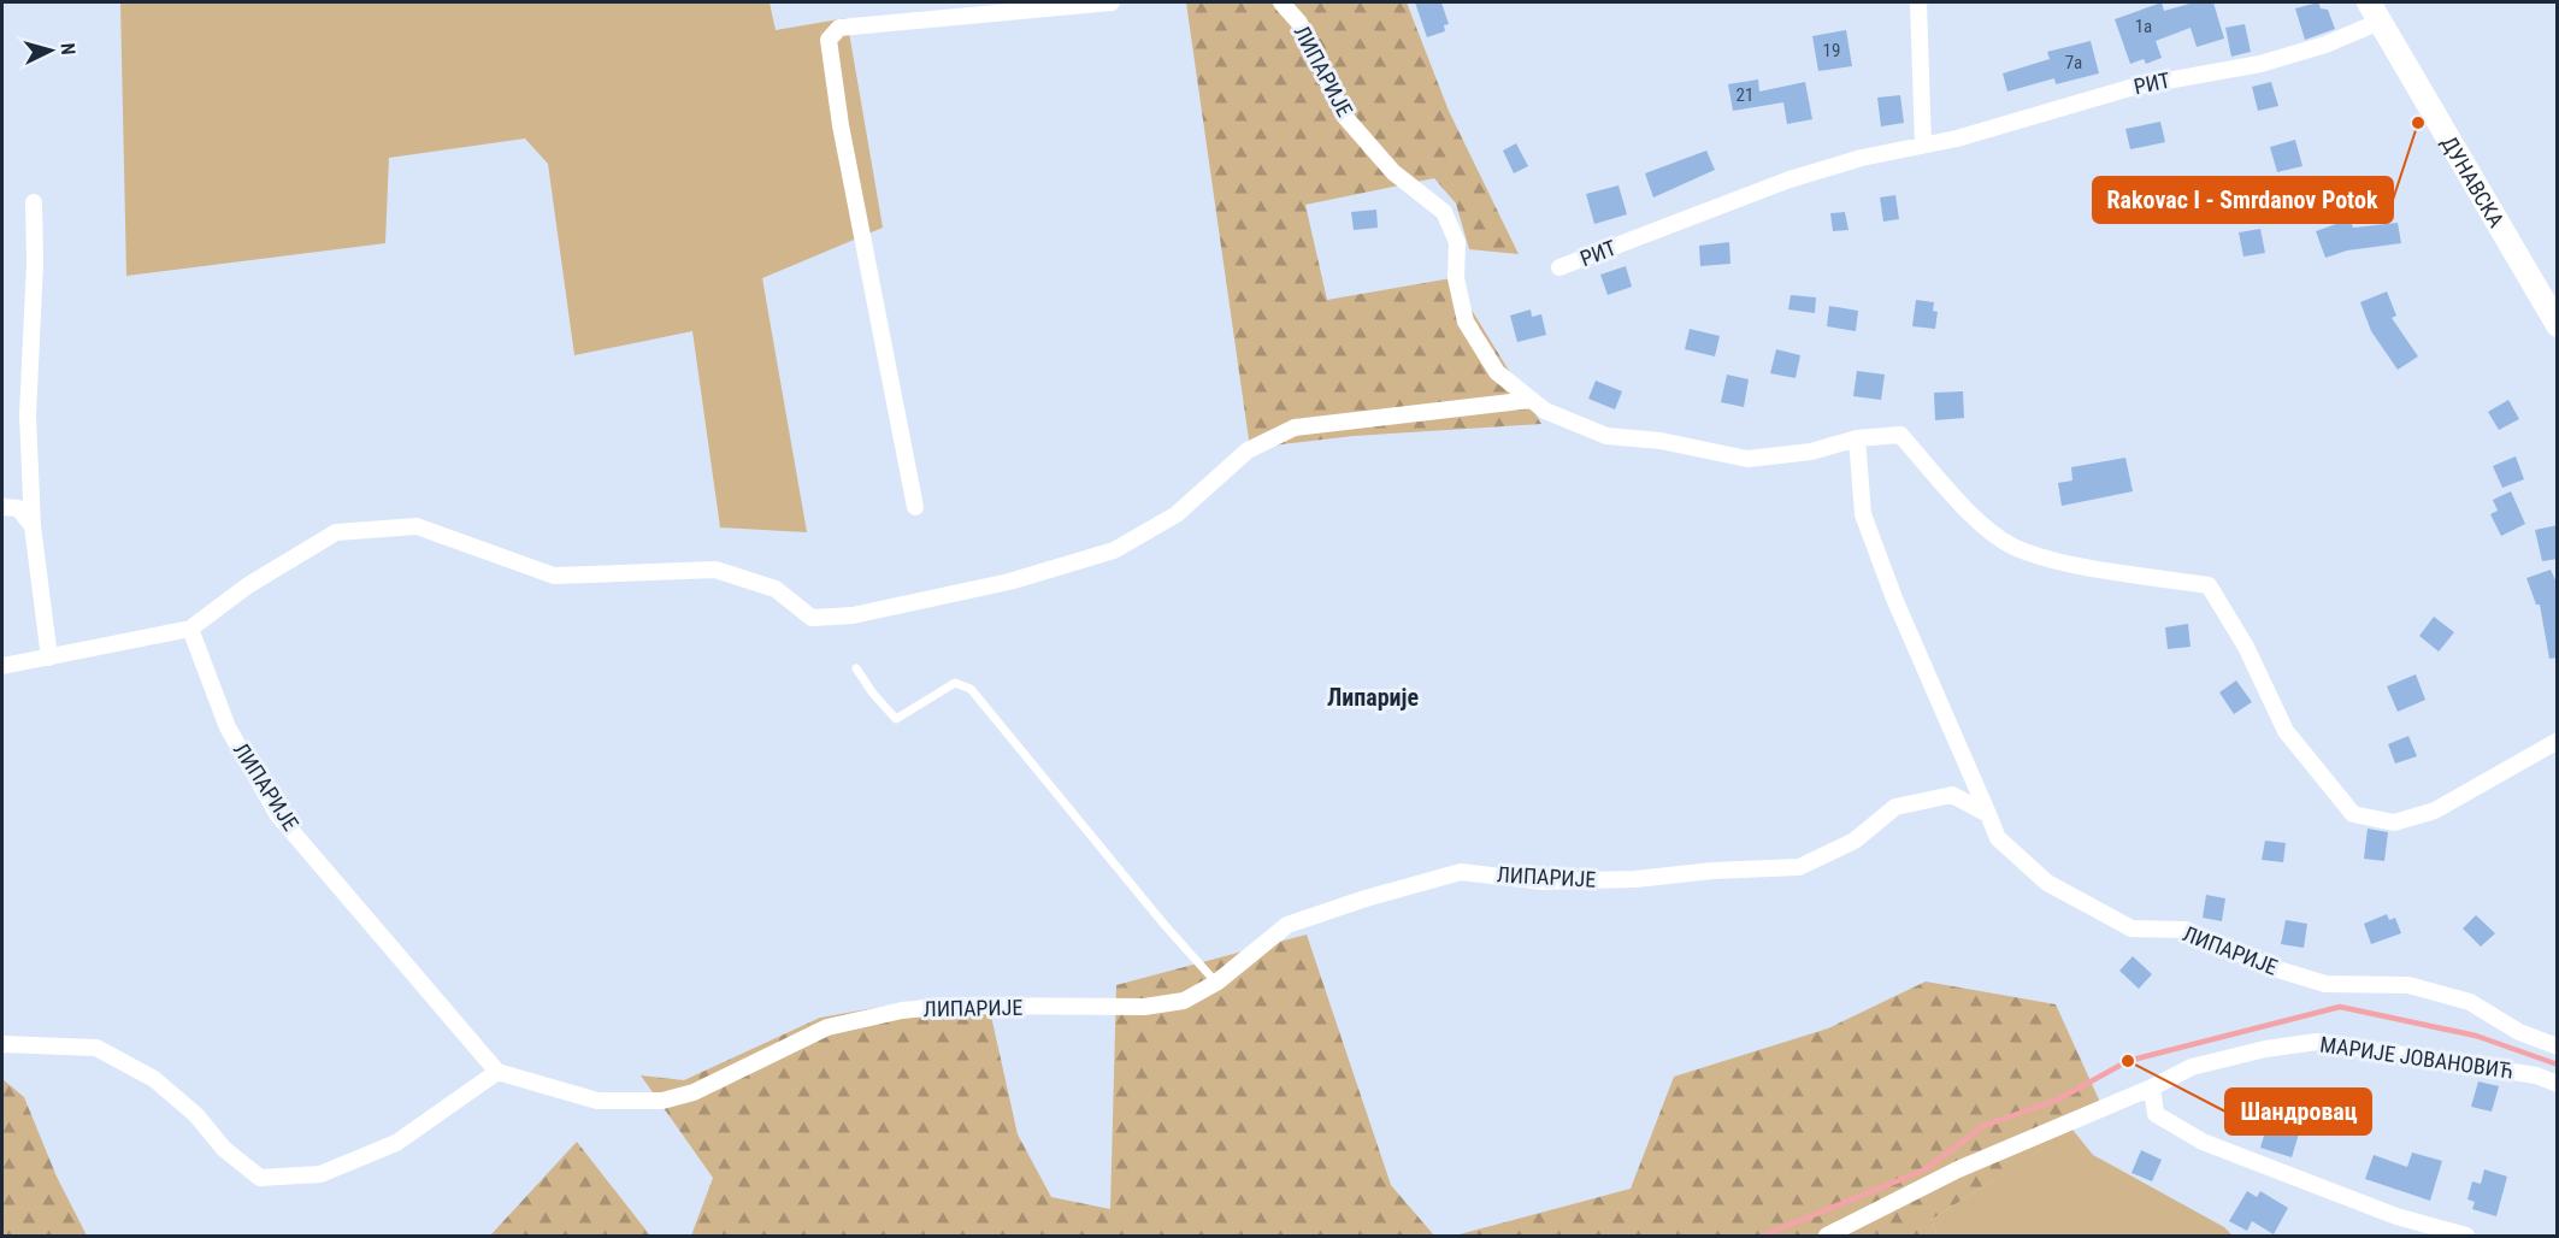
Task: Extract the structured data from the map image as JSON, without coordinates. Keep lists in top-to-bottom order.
{
  "streets": {
    "main road": ["ДУНАВСКА"],
    "street": ["ЛИПАРИЈЕ", "РИТ", "МАРИЈЕ ЈОВАНОВИЋ"]
  },
  "crossings": [
    ["РИТ", "ДУНАВСКА"]
  ],
  "districts": ["Липарије"],
  "places": ["Rakovac I - Smrdanov Potok", "Шандровац"],
  "house_numbers": [
    "1a",
    "19",
    "7a",
    "21"
  ],
  "north": "right"
}
